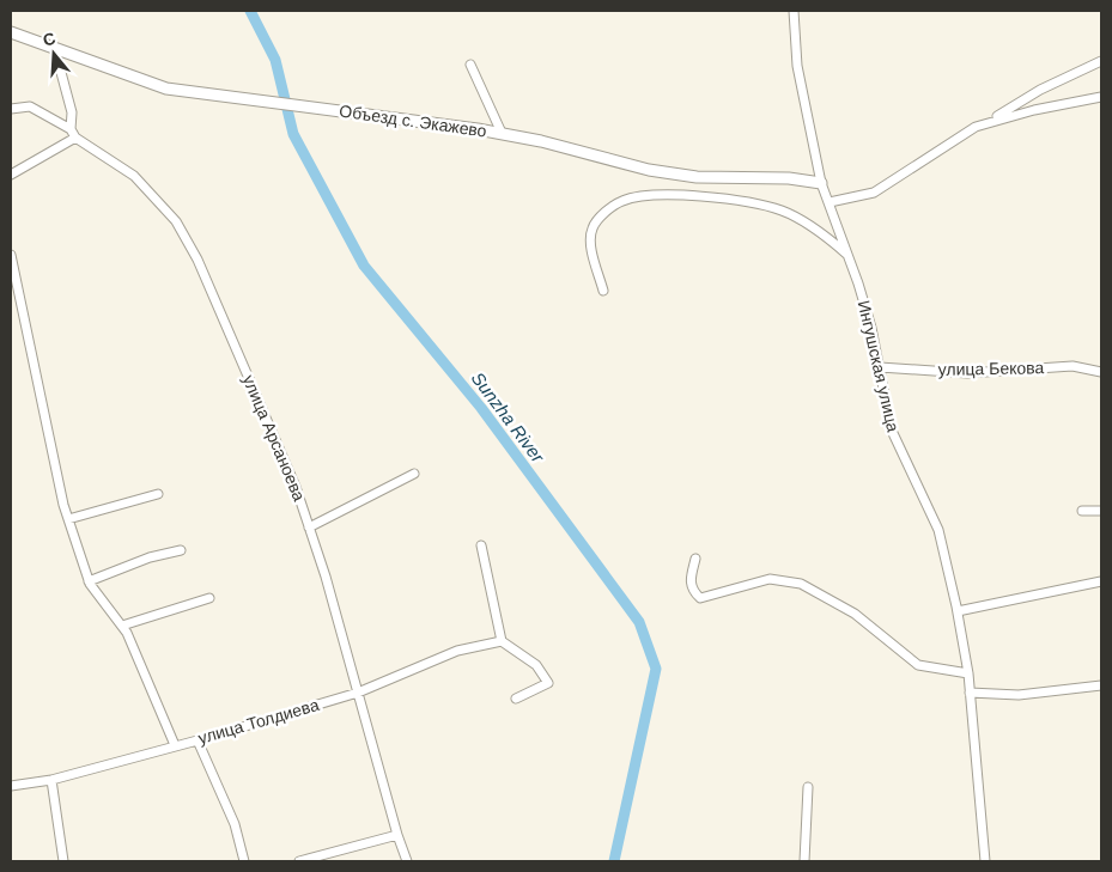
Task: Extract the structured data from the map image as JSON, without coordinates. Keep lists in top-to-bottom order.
{
  "streets": {
    "main road": ["Объезд с. Экажево"],
    "street": [
      "Ингушская улица",
      "улица Бекова",
      "улица Арсаноева",
      "улица Толдиева"
    ]
  },
  "crossings": [
    ["Объезд с. Экажево", "Ингушская улица"],
    ["Ингушская улица", "улица Бекова"],
    ["улица Арсаноева", "улица Толдиева"]
  ],
  "water": ["Sunzha River"],
  "north": "top"
}
